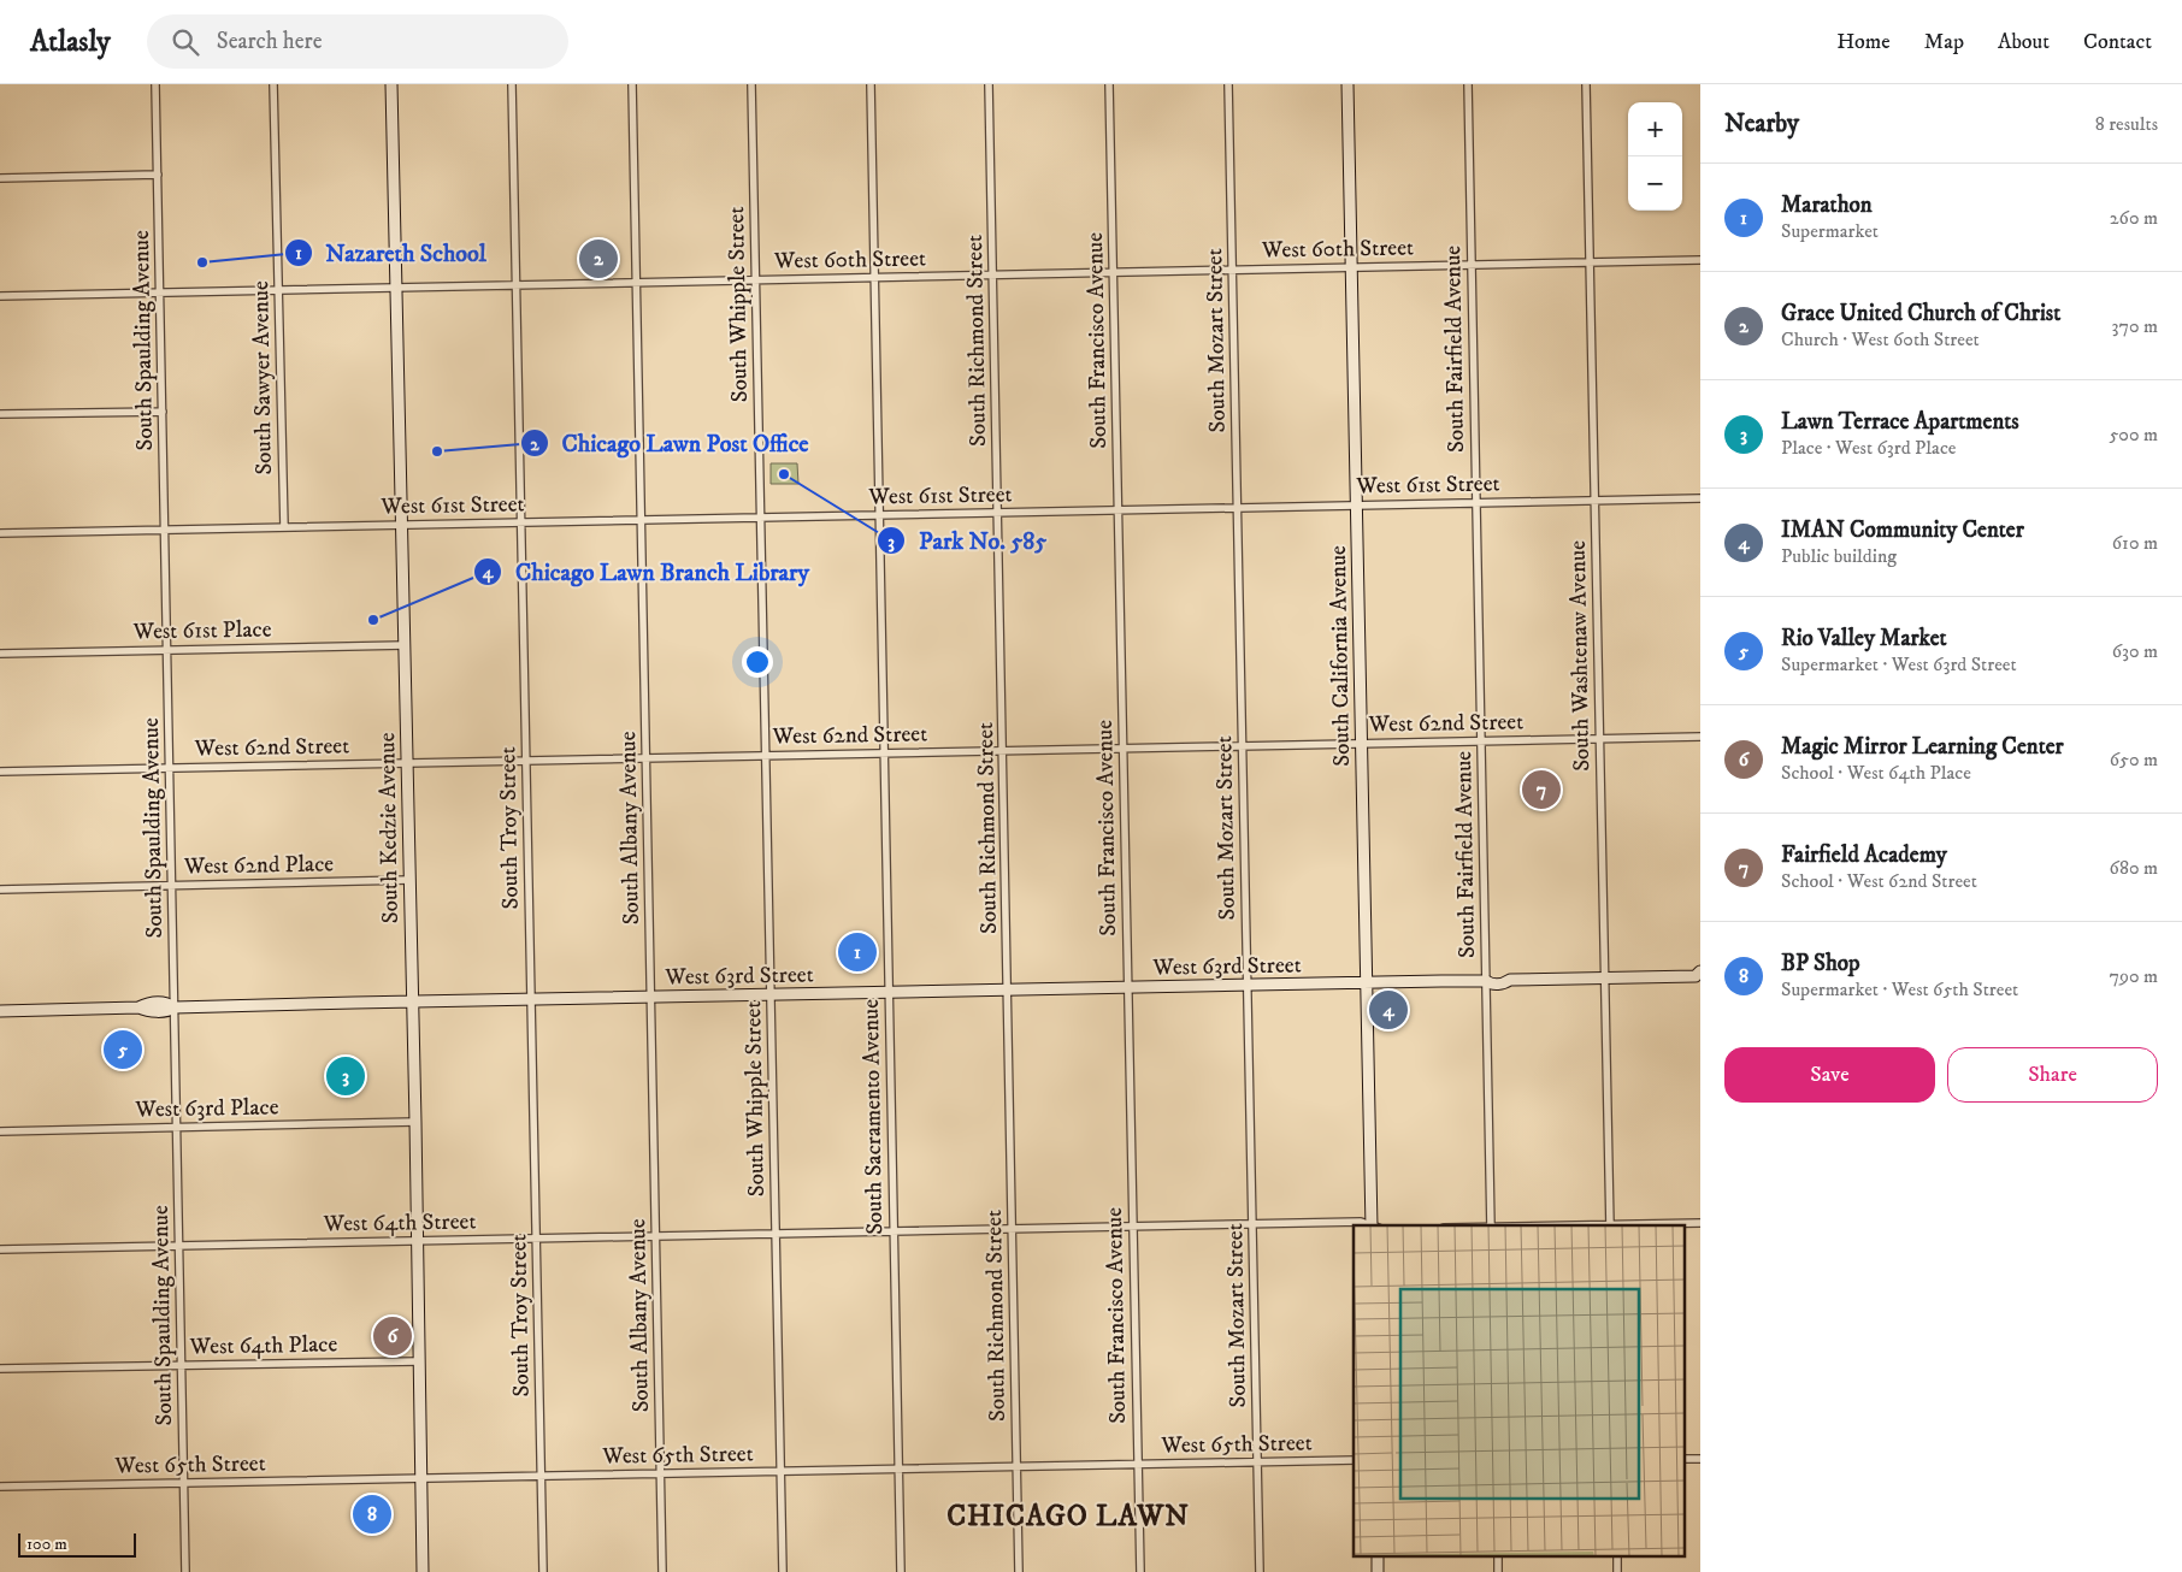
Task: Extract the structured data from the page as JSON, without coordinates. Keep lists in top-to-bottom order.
{
  "streets": {
    "main road": ["South California Avenue", "South Kedzie Avenue", "West 63rd Street"],
    "street": [
      "West 60th Street",
      "South Whipple Street",
      "South Spaulding Avenue",
      "South Richmond Street",
      "South Francisco Avenue",
      "South Mozart Street",
      "South Fairfield Avenue",
      "South Sawyer Avenue",
      "West 61st Street",
      "West 61st Place",
      "South Washtenaw Avenue",
      "West 62nd Street",
      "South Troy Street",
      "South Albany Avenue",
      "West 62nd Place",
      "West 63rd Place",
      "South Sacramento Avenue",
      "West 64th Street",
      "West 64th Place",
      "West 65th Street"
    ]
  },
  "crossings": [
    ["West 60th Street", "South Whipple Street"],
    ["West 60th Street", "South Spaulding Avenue"],
    ["West 60th Street", "South Richmond Street"],
    ["West 60th Street", "South Francisco Avenue"],
    ["West 60th Street", "South Mozart Street"],
    ["West 60th Street", "South Fairfield Avenue"],
    ["West 60th Street", "South Sawyer Avenue"],
    ["West 60th Street", "South California Avenue"],
    ["West 60th Street", "South Washtenaw Avenue"],
    ["West 60th Street", "South Kedzie Avenue"],
    ["West 60th Street", "South Troy Street"],
    ["West 60th Street", "South Albany Avenue"],
    ["West 60th Street", "South Sacramento Avenue"],
    ["South Whipple Street", "West 61st Street"],
    ["South Whipple Street", "West 62nd Street"],
    ["South Whipple Street", "West 63rd Street"],
    ["South Whipple Street", "West 64th Street"],
    ["South Whipple Street", "West 65th Street"],
    ["South Spaulding Avenue", "West 61st Street"],
    ["South Spaulding Avenue", "West 61st Place"],
    ["South Spaulding Avenue", "West 62nd Street"],
    ["South Spaulding Avenue", "West 62nd Place"],
    ["South Spaulding Avenue", "West 63rd Street"],
    ["South Spaulding Avenue", "West 63rd Place"],
    ["South Spaulding Avenue", "West 64th Street"],
    ["South Spaulding Avenue", "West 64th Place"],
    ["South Spaulding Avenue", "West 65th Street"],
    ["South Richmond Street", "West 61st Street"],
    ["South Richmond Street", "West 62nd Street"],
    ["South Richmond Street", "West 63rd Street"],
    ["South Richmond Street", "West 64th Street"],
    ["South Richmond Street", "West 65th Street"],
    ["South Francisco Avenue", "West 61st Street"],
    ["South Francisco Avenue", "West 62nd Street"],
    ["South Francisco Avenue", "West 63rd Street"],
    ["South Francisco Avenue", "West 64th Street"],
    ["South Francisco Avenue", "West 65th Street"],
    ["South Mozart Street", "West 61st Street"],
    ["South Mozart Street", "West 62nd Street"],
    ["South Mozart Street", "West 63rd Street"],
    ["South Mozart Street", "West 64th Street"],
    ["South Mozart Street", "West 65th Street"],
    ["South Fairfield Avenue", "West 61st Street"],
    ["South Fairfield Avenue", "West 62nd Street"],
    ["South Fairfield Avenue", "West 63rd Street"],
    ["South Sawyer Avenue", "West 61st Street"],
    ["West 61st Street", "South California Avenue"],
    ["West 61st Street", "South Washtenaw Avenue"],
    ["West 61st Street", "South Kedzie Avenue"],
    ["West 61st Street", "South Troy Street"],
    ["West 61st Street", "South Albany Avenue"],
    ["West 61st Street", "South Sacramento Avenue"],
    ["West 61st Place", "South Kedzie Avenue"],
    ["South California Avenue", "West 62nd Street"],
    ["South California Avenue", "West 63rd Street"],
    ["South Washtenaw Avenue", "West 62nd Street"],
    ["South Washtenaw Avenue", "West 63rd Street"],
    ["West 62nd Street", "South Kedzie Avenue"],
    ["West 62nd Street", "South Troy Street"],
    ["West 62nd Street", "South Albany Avenue"],
    ["West 62nd Street", "South Sacramento Avenue"],
    ["South Kedzie Avenue", "West 62nd Place"],
    ["South Kedzie Avenue", "West 63rd Street"],
    ["South Kedzie Avenue", "West 63rd Place"],
    ["South Kedzie Avenue", "West 64th Street"],
    ["South Kedzie Avenue", "West 64th Place"],
    ["South Kedzie Avenue", "West 65th Street"],
    ["South Troy Street", "West 63rd Street"],
    ["South Troy Street", "West 64th Street"],
    ["South Troy Street", "West 65th Street"],
    ["South Albany Avenue", "West 63rd Street"],
    ["South Albany Avenue", "West 64th Street"],
    ["South Albany Avenue", "West 65th Street"],
    ["West 63rd Street", "South Sacramento Avenue"],
    ["South Sacramento Avenue", "West 64th Street"],
    ["South Sacramento Avenue", "West 65th Street"]
  ],
  "districts": ["CHICAGO LAWN"],
  "places": [
    "Nazareth School",
    "Chicago Lawn Post Office",
    "Park No. 585",
    "Chicago Lawn Branch Library"
  ],
  "scale_bar": "100 m",
  "page": {
    "header": "Atlasly",
    "search": "Search here",
    "nav": [
      "Home",
      "Map",
      "About",
      "Contact"
    ],
    "heading": ["Nearby", "8 results"],
    "map_buttons": ["+", "−"],
    "list": [
      {
        "mark": "1",
        "name": "Marathon",
        "note": "Supermarket",
        "value": "260 m"
      },
      {
        "mark": "2",
        "name": "Grace United Church of Christ",
        "note": "Church · West 60th Street",
        "value": "370 m"
      },
      {
        "mark": "3",
        "name": "Lawn Terrace Apartments",
        "note": "Place · West 63rd Place",
        "value": "500 m"
      },
      {
        "mark": "4",
        "name": "IMAN Community Center",
        "note": "Public building",
        "value": "610 m"
      },
      {
        "mark": "5",
        "name": "Rio Valley Market",
        "note": "Supermarket · West 63rd Street",
        "value": "630 m"
      },
      {
        "mark": "6",
        "name": "Magic Mirror Learning Center",
        "note": "School · West 64th Place",
        "value": "650 m"
      },
      {
        "mark": "7",
        "name": "Fairfield Academy",
        "note": "School · West 62nd Street",
        "value": "680 m"
      },
      {
        "mark": "8",
        "name": "BP Shop",
        "note": "Supermarket · West 65th Street",
        "value": "790 m"
      }
    ],
    "pins": [
      "2",
      "7",
      "1",
      "4",
      "5",
      "3",
      "6",
      "8"
    ],
    "buttons": ["Save", "Share"],
    "scale": "100 m"
  }
}
